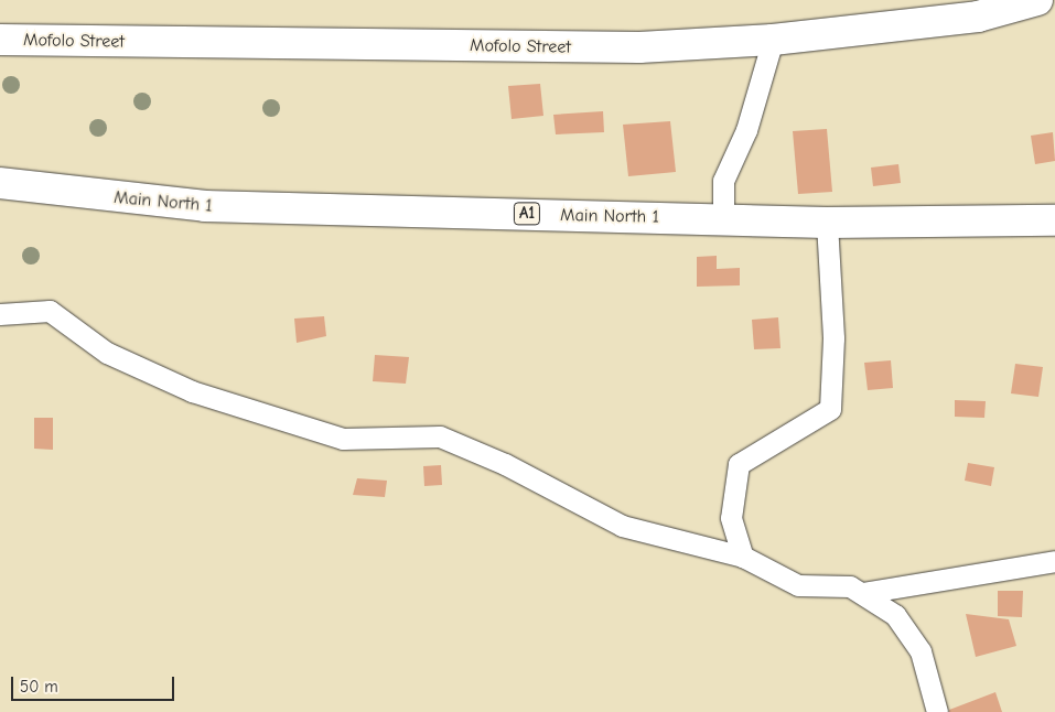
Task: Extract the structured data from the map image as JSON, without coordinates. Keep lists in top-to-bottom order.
{
  "streets": {
    "main road": ["Mofolo Street", "Main North 1", "A1"]
  },
  "scale_bar": "50 m"
}
